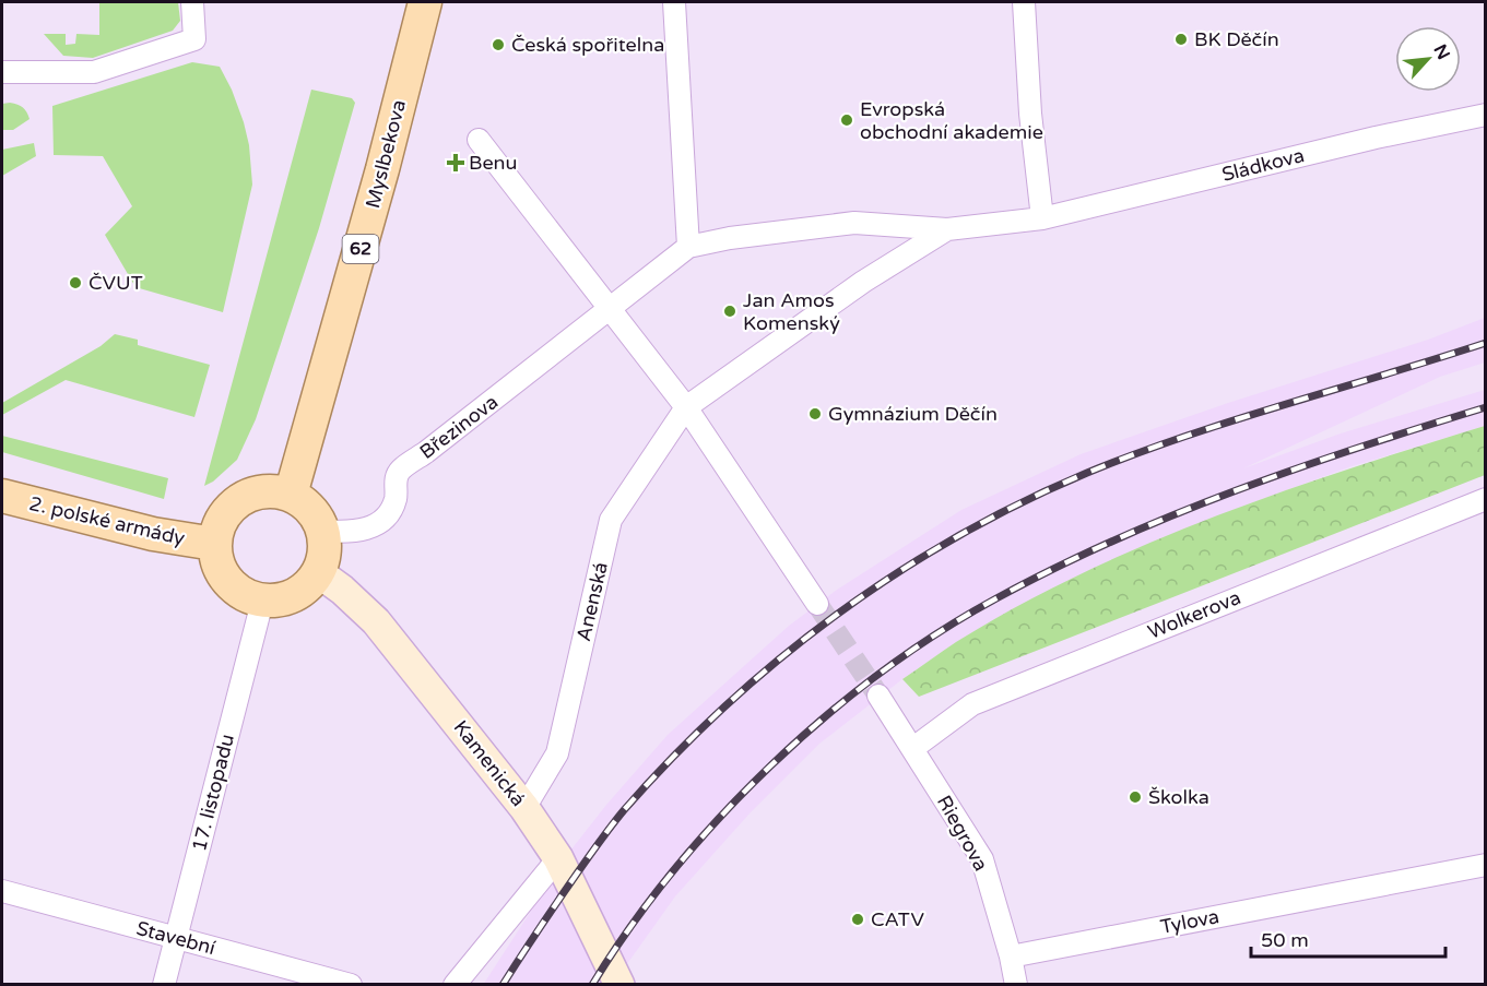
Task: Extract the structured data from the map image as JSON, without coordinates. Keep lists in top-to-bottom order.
{
  "streets": {
    "main road": ["Myslbekova", "62", "2. polské armády"],
    "street": [
      "Sládkova",
      "Březinova",
      "Anenská",
      "Wolkerova",
      "Kamenická",
      "17. listopadu",
      "Riegrova",
      "Tylova",
      "Stavební"
    ]
  },
  "crossings": [
    ["Myslbekova", "Březinova"],
    ["Myslbekova", "2. polské armády"],
    ["Myslbekova", "Kamenická"],
    ["Myslbekova", "17. listopadu"],
    ["Březinova", "2. polské armády"],
    ["Březinova", "Kamenická"],
    ["Březinova", "17. listopadu"],
    ["2. polské armády", "Kamenická"],
    ["2. polské armády", "17. listopadu"],
    ["Anenská", "Kamenická"],
    ["Wolkerova", "Riegrova"],
    ["Kamenická", "17. listopadu"],
    ["17. listopadu", "Stavební"],
    ["Riegrova", "Tylova"]
  ],
  "places": {
    "other": [
      "BK Děčín",
      "Česká spořitelna",
      "Evropská obchodní akademie",
      "ČVUT",
      "Jan Amos Komenský",
      "Gymnázium Děčín",
      "Školka",
      "CATV"
    ],
    "health": ["Benu"]
  },
  "scale_bar": "50 m",
  "north": "top right"
}
